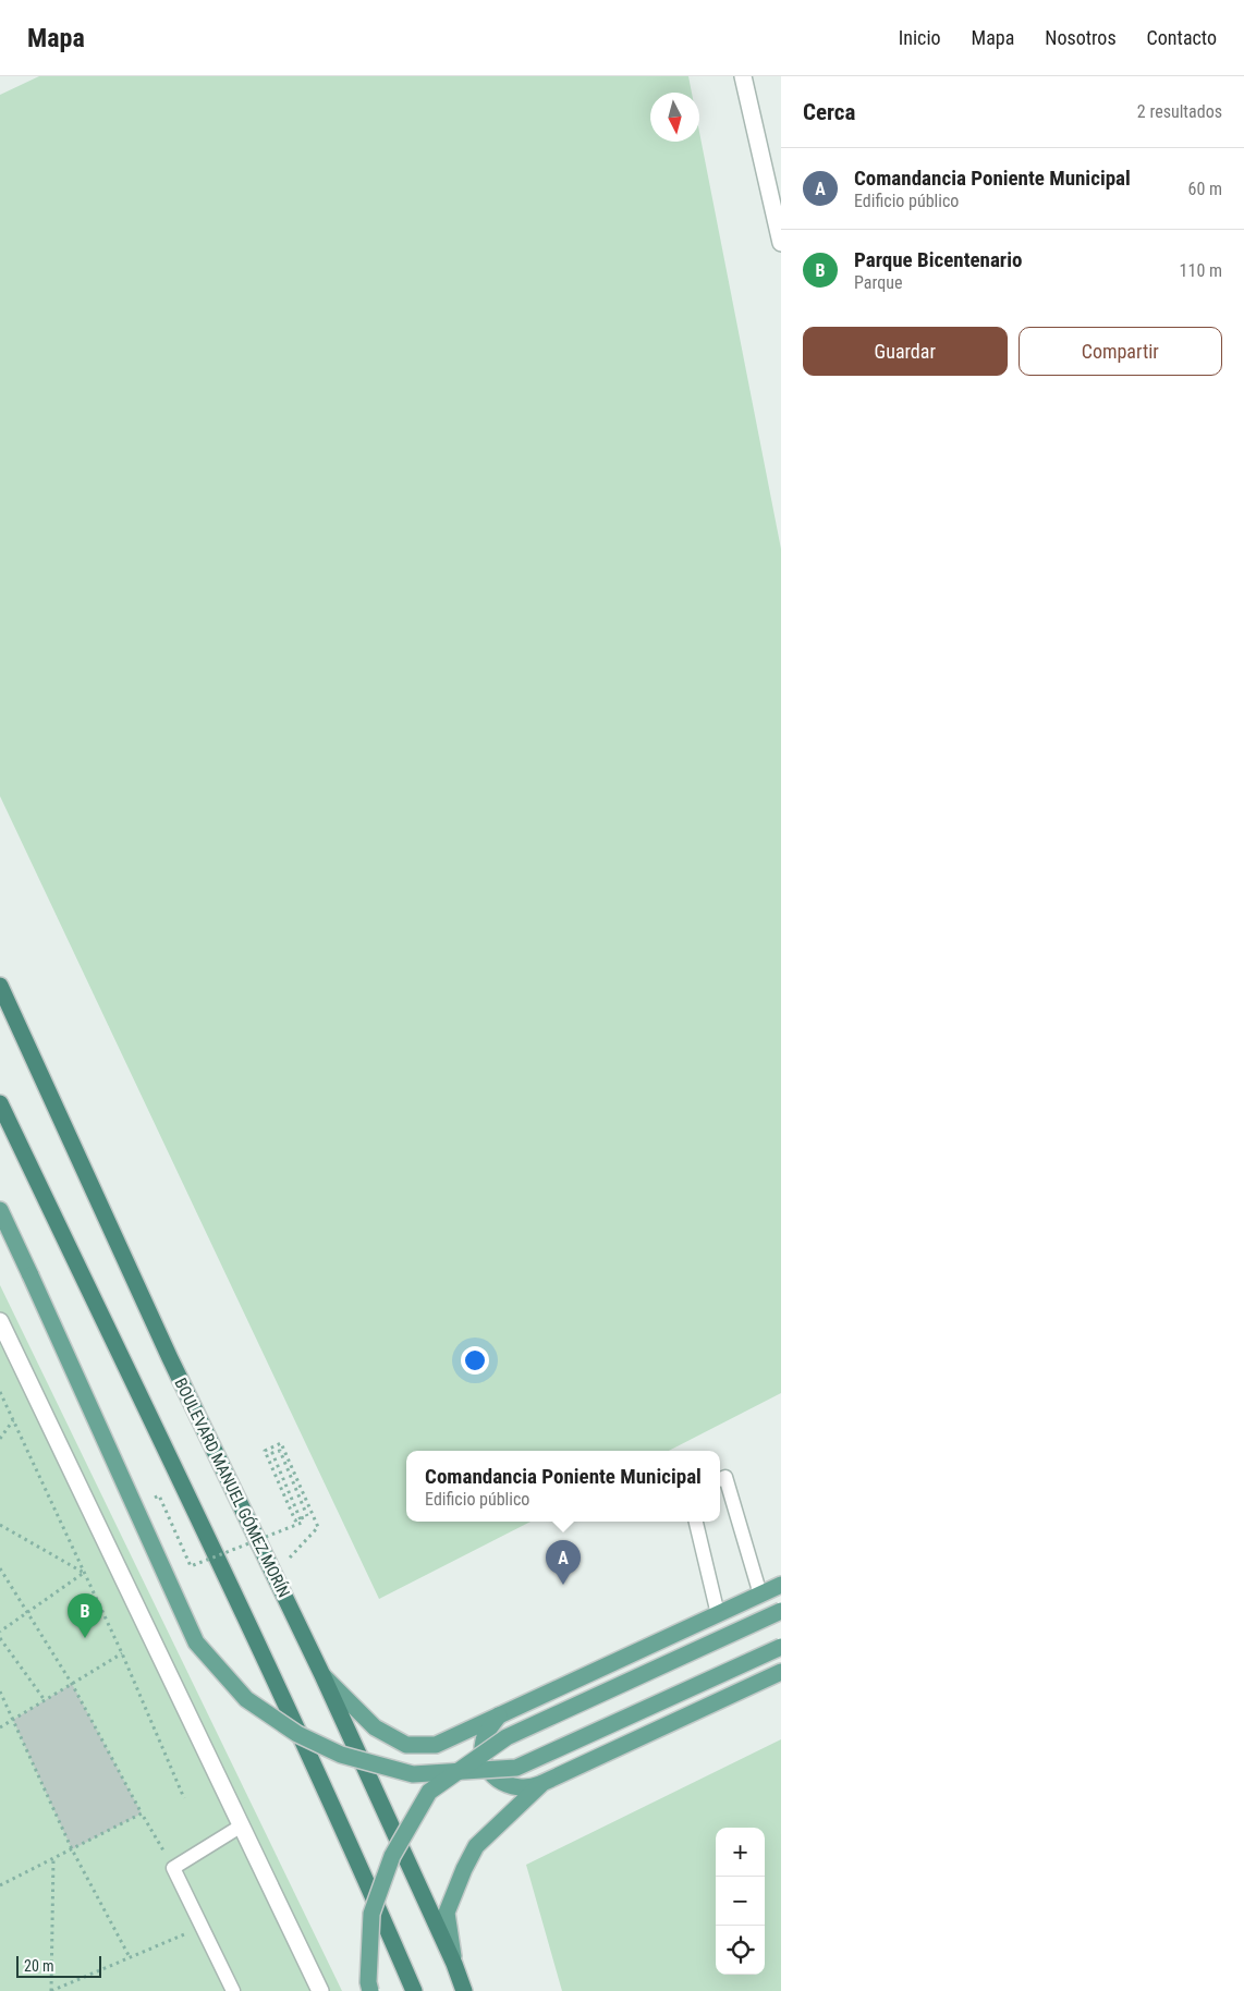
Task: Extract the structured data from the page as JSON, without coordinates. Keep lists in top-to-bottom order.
{
  "streets": {
    "highway": ["BOULEVARD MANUEL GÓMEZ MORÍN"]
  },
  "scale_bar": "20 m",
  "north": "bottom",
  "page": {
    "header": "Mapa",
    "nav": [
      "Inicio",
      "Mapa",
      "Nosotros",
      "Contacto"
    ],
    "heading": ["Cerca", "2 resultados"],
    "list": [
      {
        "mark": "A",
        "name": "Comandancia Poniente Municipal",
        "note": "Edificio público",
        "value": "60 m"
      },
      {
        "mark": "B",
        "name": "Parque Bicentenario",
        "note": "Parque",
        "value": "110 m"
      }
    ],
    "buttons": ["Guardar", "Compartir"],
    "popup": ["Comandancia Poniente Municipal", "Edificio público"],
    "pins": ["A", "B"],
    "map_buttons": ["+", "−"],
    "scale": "20 m"
  }
}
